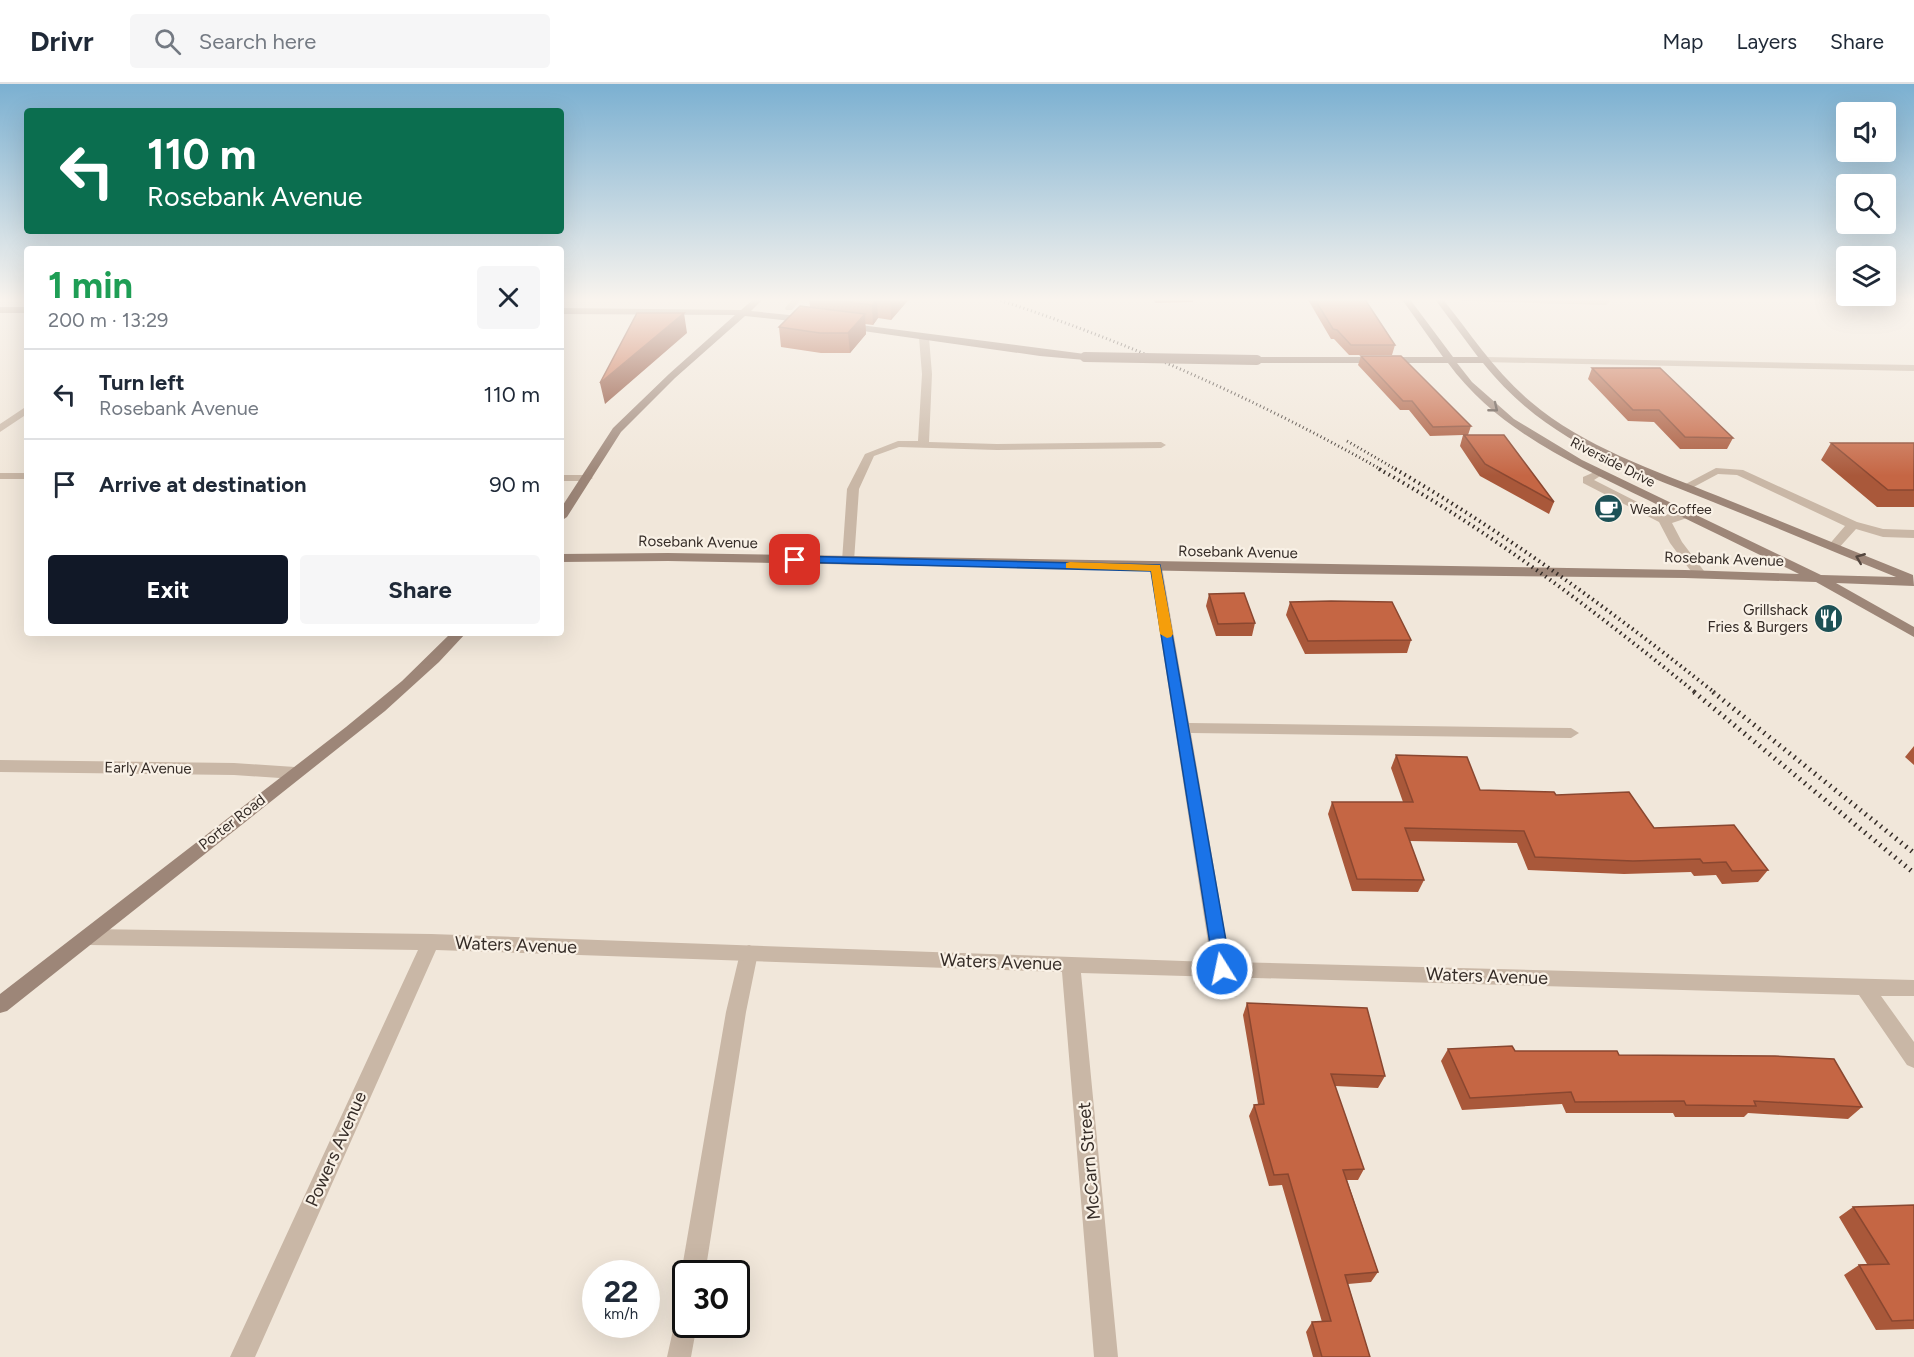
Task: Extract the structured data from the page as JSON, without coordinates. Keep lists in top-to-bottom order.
{
  "streets": {
    "street": [
      "Riverside Drive",
      "Rosebank Avenue",
      "Early Avenue",
      "Porter Road",
      "Waters Avenue",
      "Powers Avenue",
      "McCarn Street"
    ]
  },
  "crossings": [
    ["Riverside Drive", "Rosebank Avenue"],
    ["Early Avenue", "Porter Road"],
    ["Porter Road", "Waters Avenue"],
    ["Waters Avenue", "Powers Avenue"],
    ["Waters Avenue", "McCarn Street"]
  ],
  "places": {
    "cafe": ["Weak Coffee"],
    "restaurant": ["Grillshack Fries & Burgers"]
  },
  "page": {
    "header": "Drivr",
    "search": "Search here",
    "nav": ["Map", "Layers", "Share"],
    "turn": ["110 m", "Rosebank Avenue"],
    "heading": ["1 min", "200 m · 13:29"],
    "list": [
      {
        "name": "Turn left",
        "note": "Rosebank Avenue",
        "value": "110 m"
      },
      {
        "name": "Arrive at destination",
        "value": "90 m"
      }
    ],
    "buttons": ["Exit", "Share"],
    "speed": "22 km/h",
    "limit": "30"
  }
}
